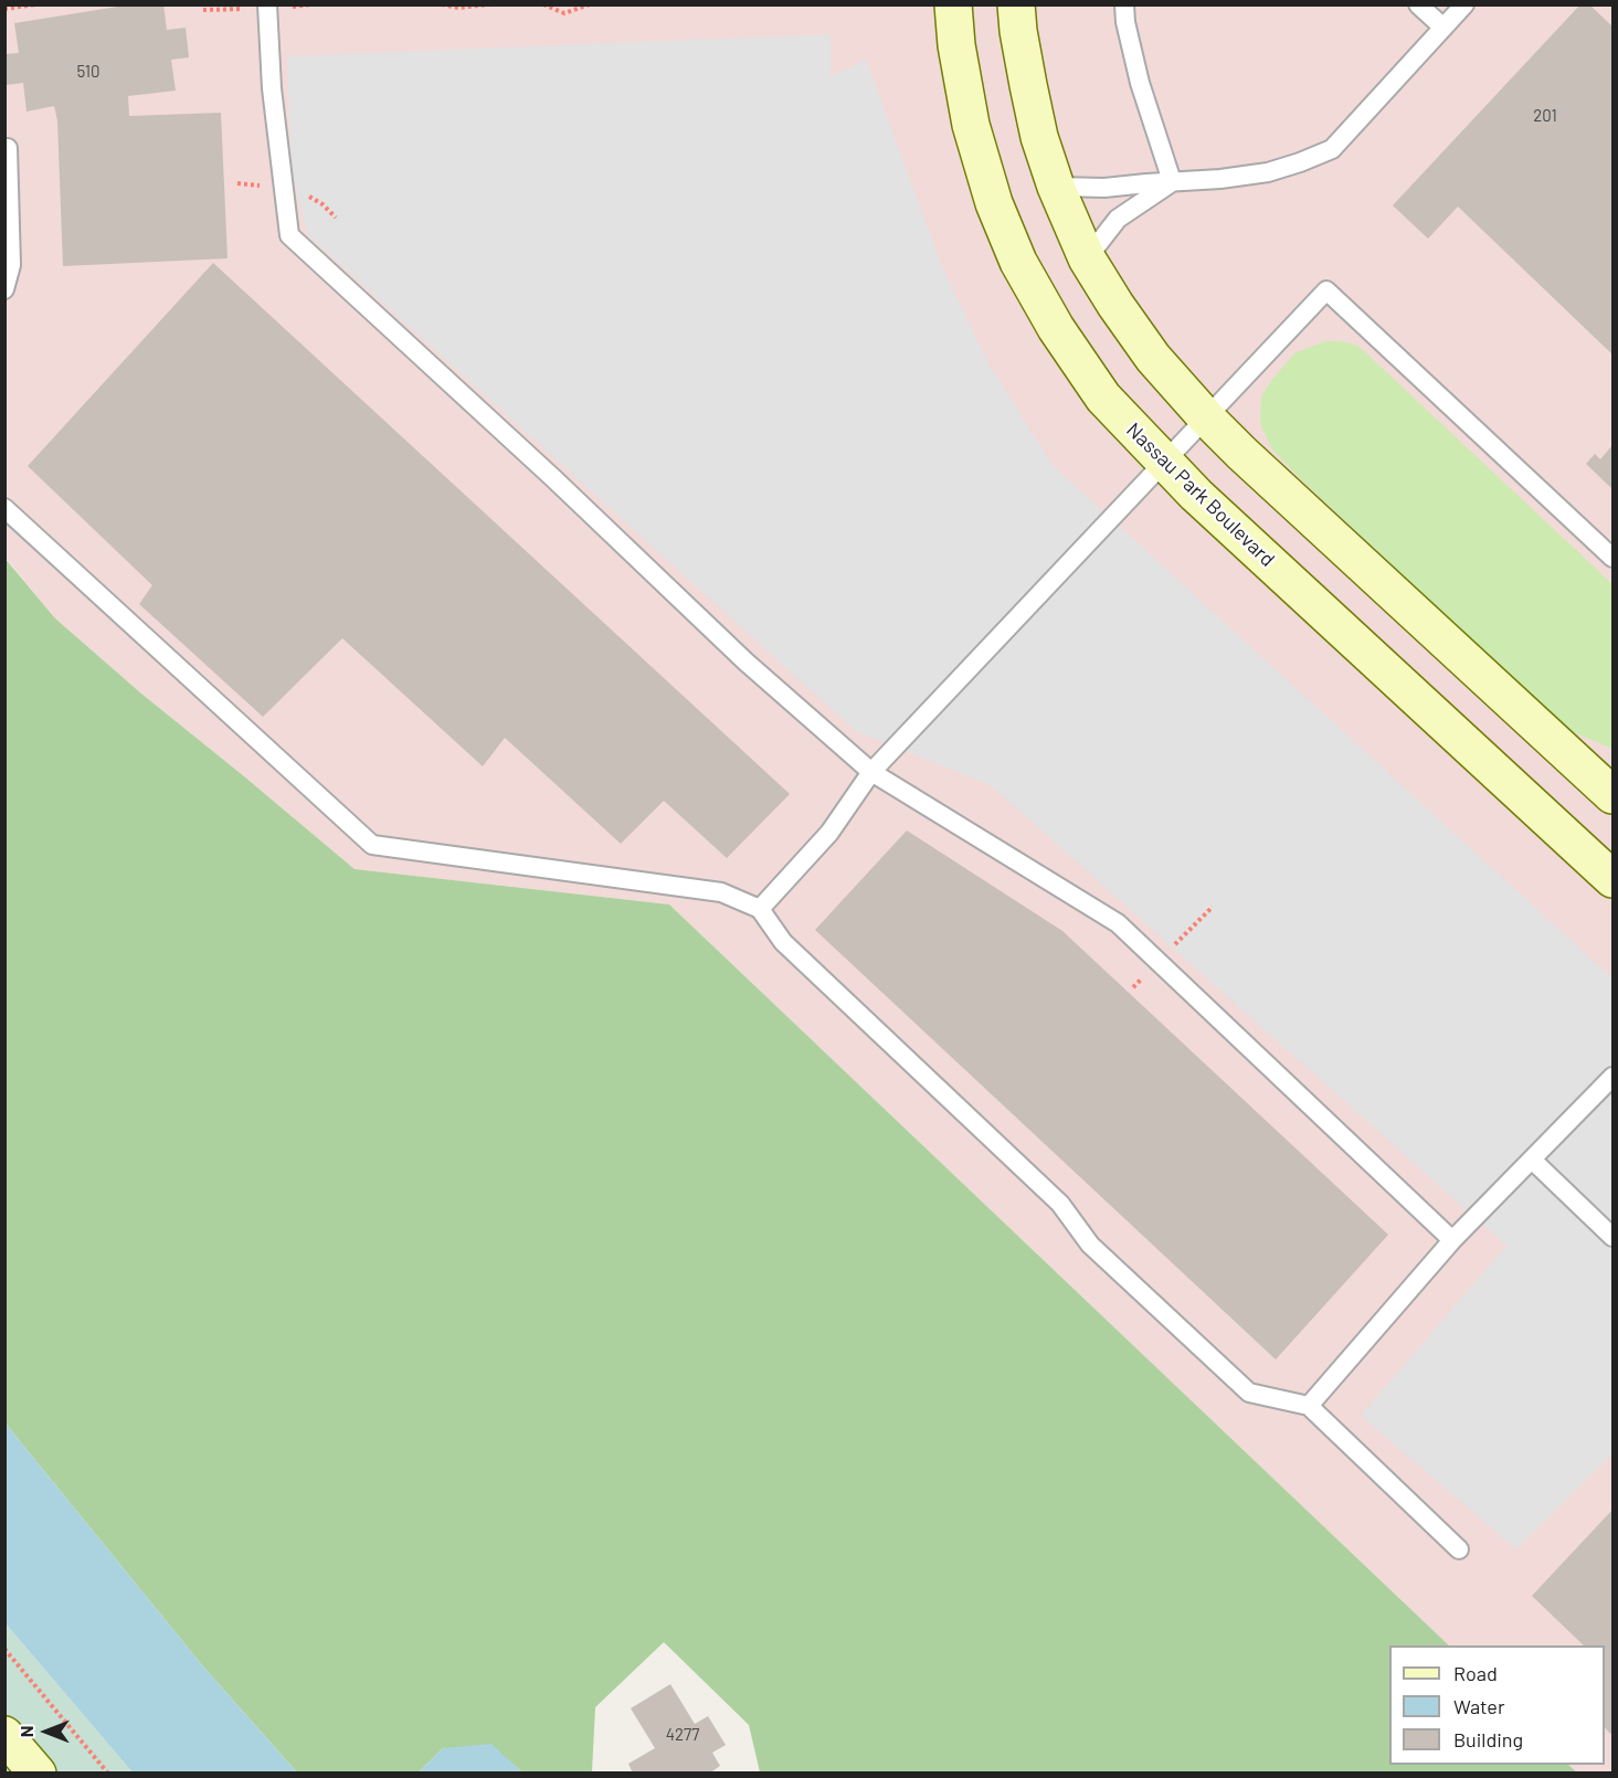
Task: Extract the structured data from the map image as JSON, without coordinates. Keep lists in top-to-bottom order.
{
  "streets": {
    "street": ["Nassau Park Boulevard"]
  },
  "house_numbers": ["510", "201", "4277"],
  "legend": ["Road", "Water", "Building"],
  "north": "left"
}
